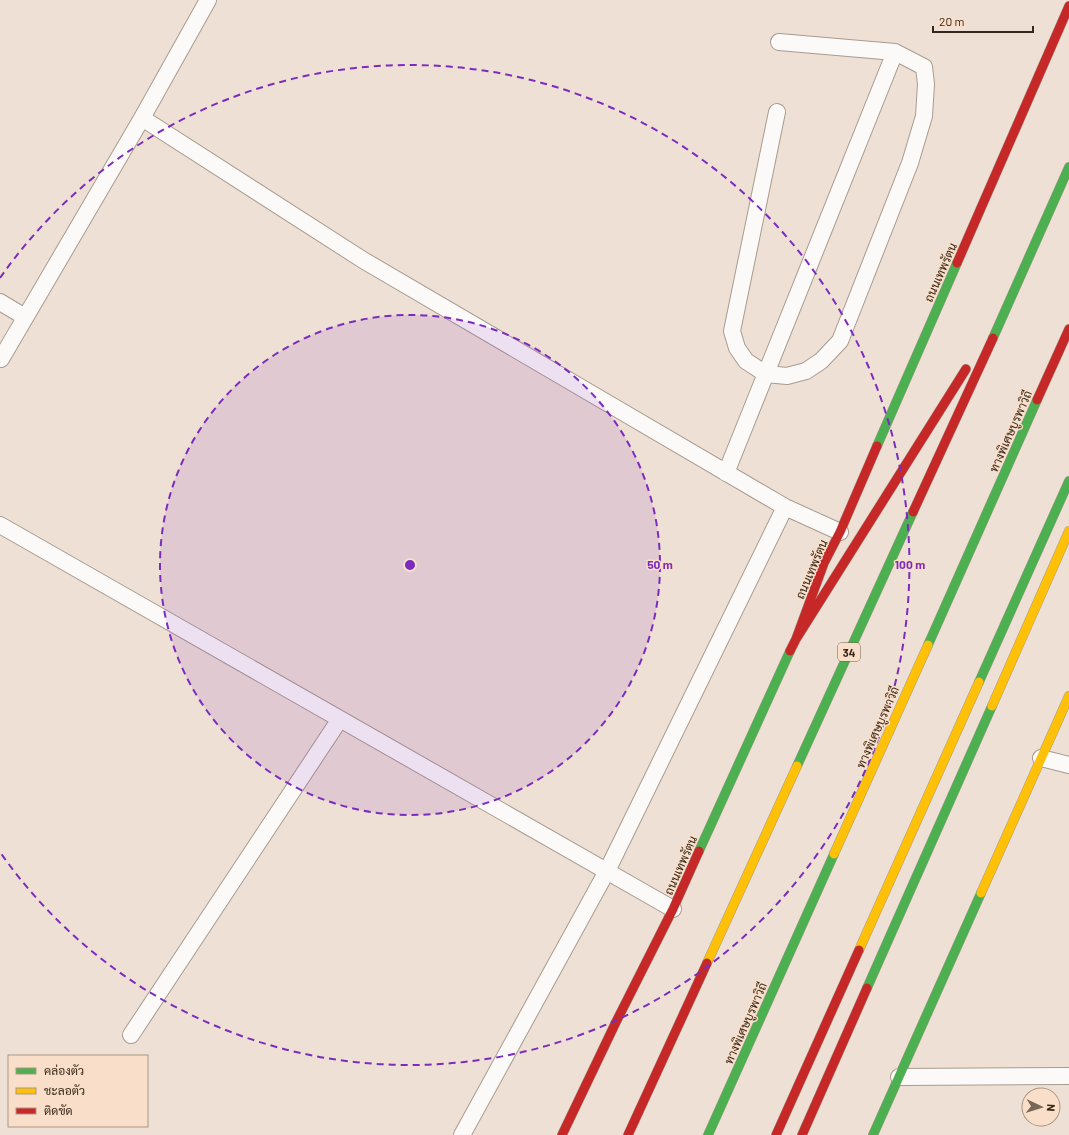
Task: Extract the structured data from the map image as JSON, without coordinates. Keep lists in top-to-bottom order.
{
  "streets": {
    "main road": ["ถนนเทพรัตน", "ทางพิเศษบูรพาวิถี", "34"]
  },
  "legend": ["คล่องตัว", "ชะลอตัว", "ติดขัด"],
  "scale_bar": "20 m",
  "north": "right",
  "rings": ["50 m", "100 m"]
}
